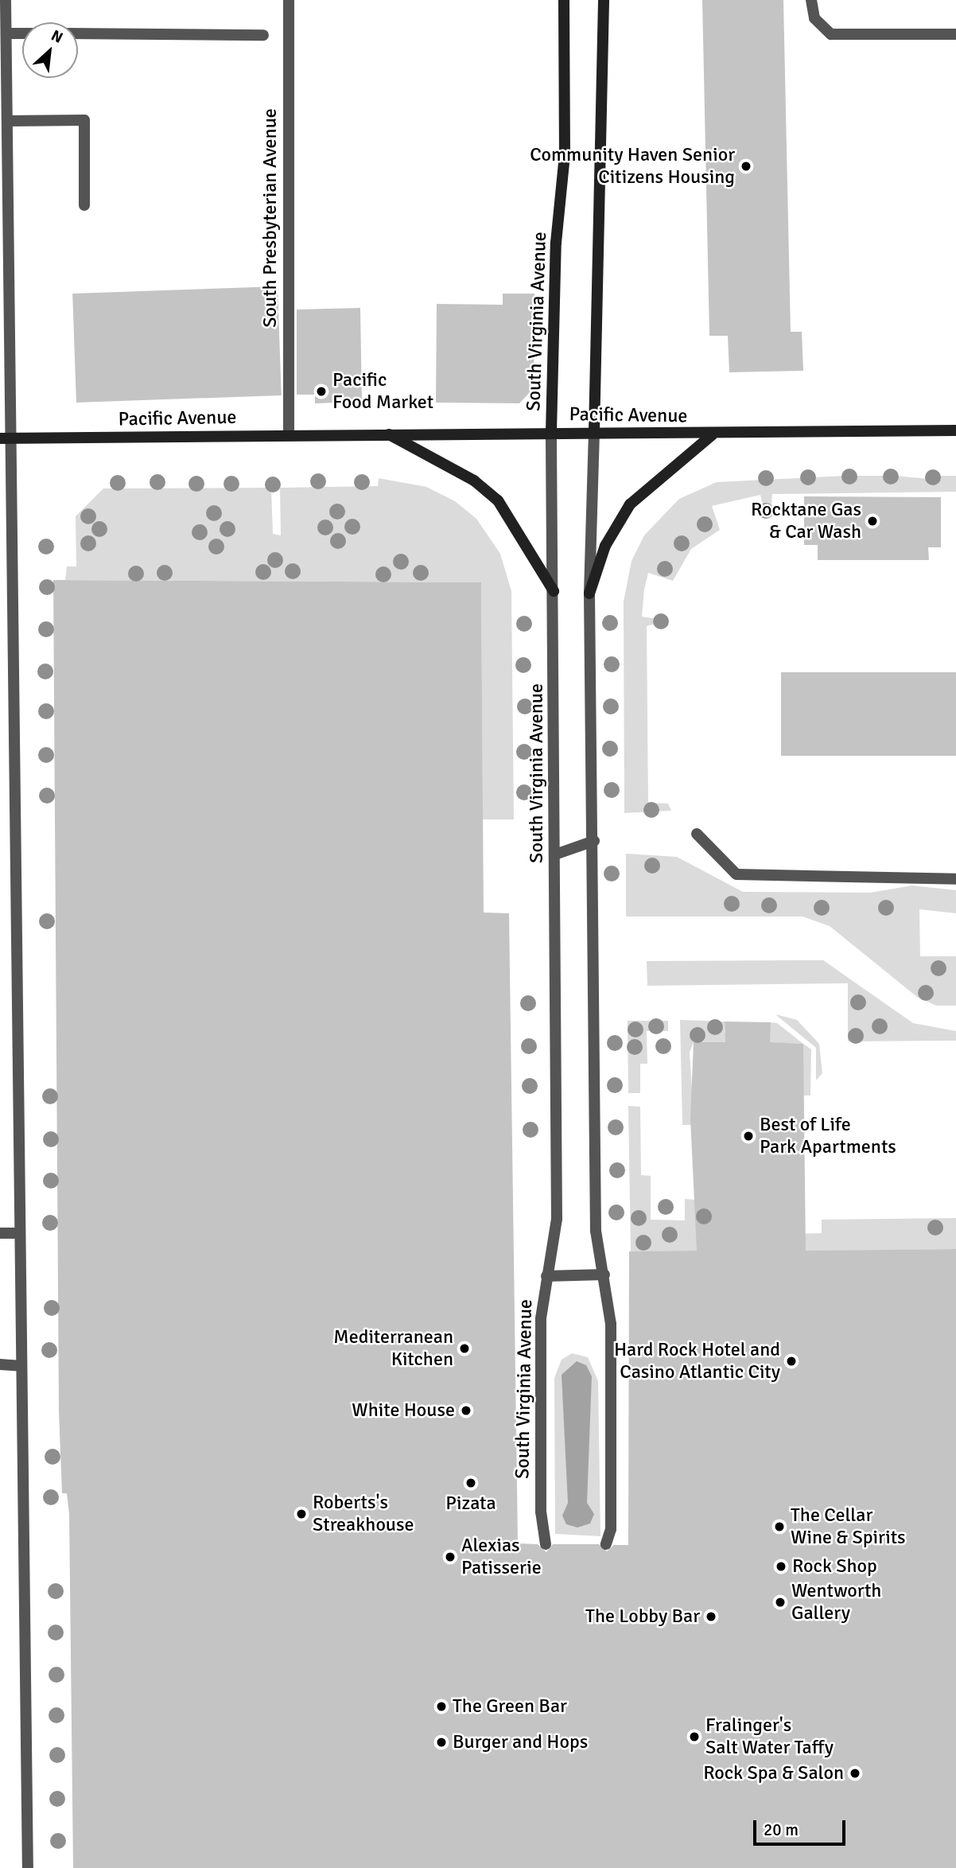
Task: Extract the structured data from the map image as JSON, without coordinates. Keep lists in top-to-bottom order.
{
  "streets": {
    "street": ["South Presbyterian Avenue", "South Virginia Avenue", "Pacific Avenue"]
  },
  "crossings": [
    ["South Presbyterian Avenue", "Pacific Avenue"],
    ["South Virginia Avenue", "Pacific Avenue"]
  ],
  "places": [
    "Community Haven Senior Citizens Housing",
    "Pacific Food Market",
    "Rocktane Gas & Car Wash",
    "Best of Life Park Apartments",
    "Mediterranean Kitchen",
    "Hard Rock Hotel and Casino Atlantic City",
    "White House",
    "Pizata",
    "Roberts's Streakhouse",
    "The Cellar Wine & Spirits",
    "Alexias Patisserie",
    "Rock Shop",
    "Wentworth Gallery",
    "The Lobby Bar",
    "The Green Bar",
    "Fralinger's Salt Water Taffy",
    "Burger and Hops",
    "Rock Spa & Salon"
  ],
  "scale_bar": "20 m",
  "north": "top right"
}
